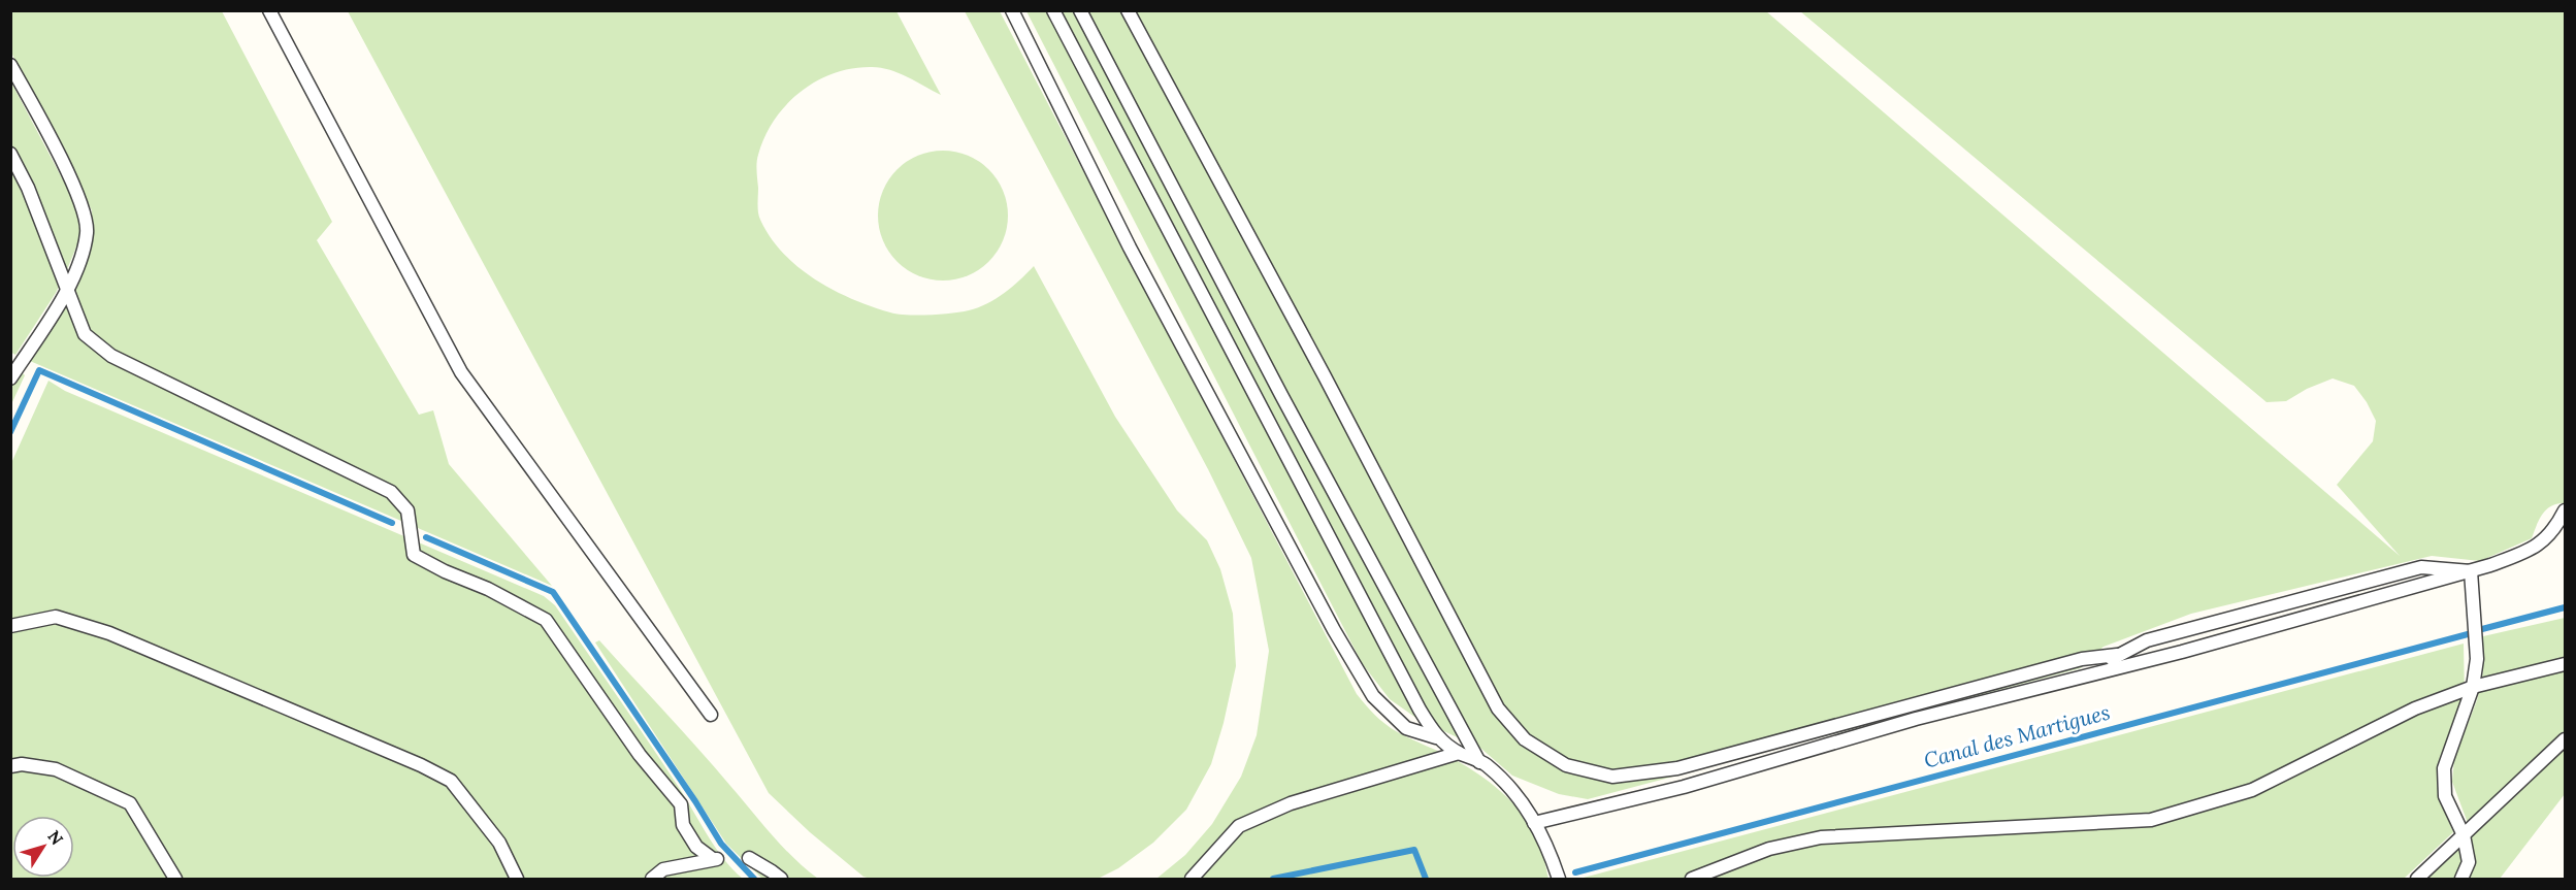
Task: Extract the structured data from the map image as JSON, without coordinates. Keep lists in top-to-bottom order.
{
  "water": ["Canal des Martigues"],
  "north": "top right"
}
